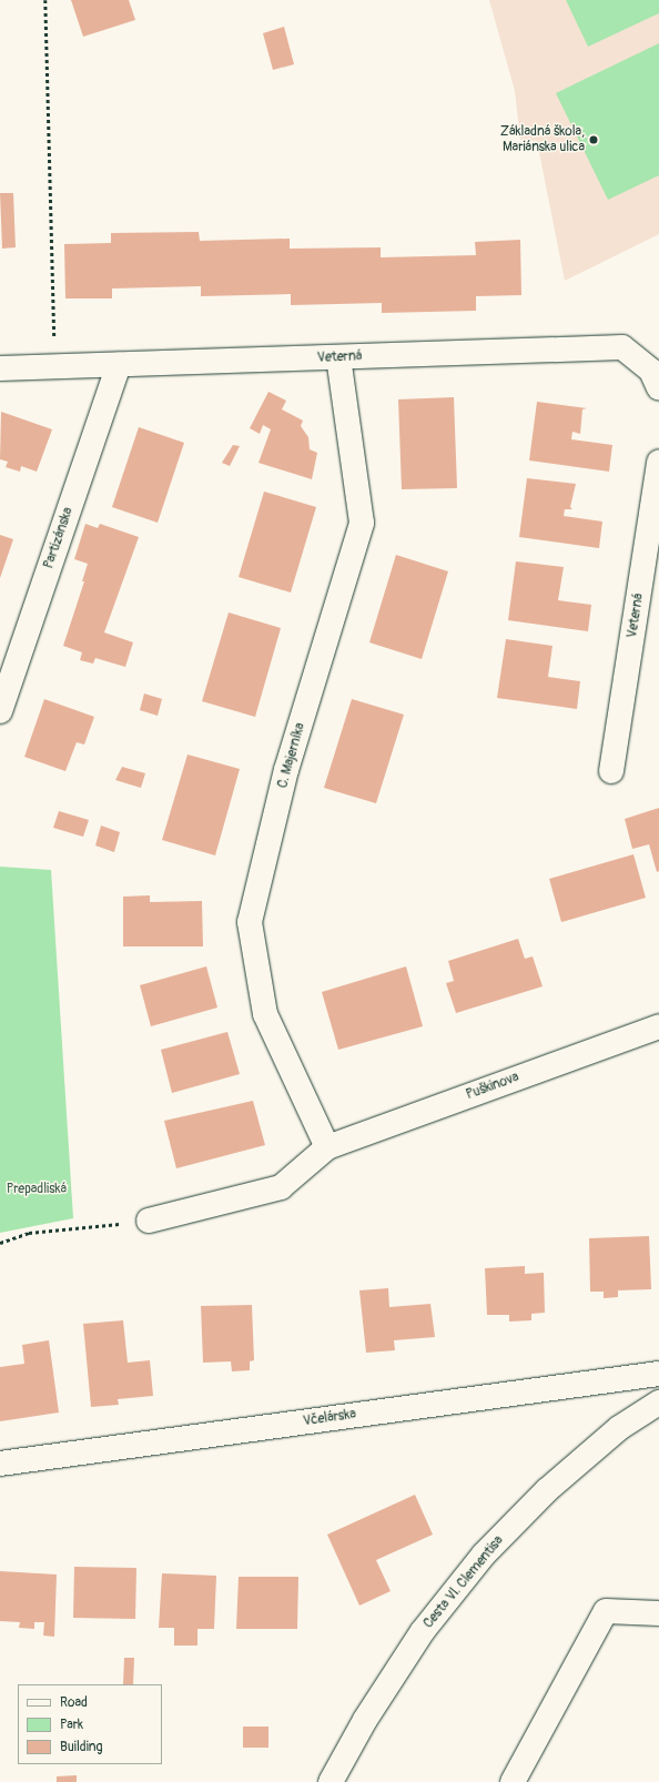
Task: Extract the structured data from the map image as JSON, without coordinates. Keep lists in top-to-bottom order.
{
  "streets": {
    "street": [
      "Veterná",
      "Partizánska",
      "C. Majerníka",
      "Puškinova",
      "Včelárska",
      "Cesta Vl. Clementisa"
    ]
  },
  "crossings": [
    ["Veterná", "Partizánska"],
    ["Veterná", "C. Majerníka"],
    ["C. Majerníka", "Puškinova"]
  ],
  "parks": ["Prepadliská"],
  "places": ["Základná škola, Mariánska ulica"],
  "legend": ["Road", "Park", "Building"]
}
